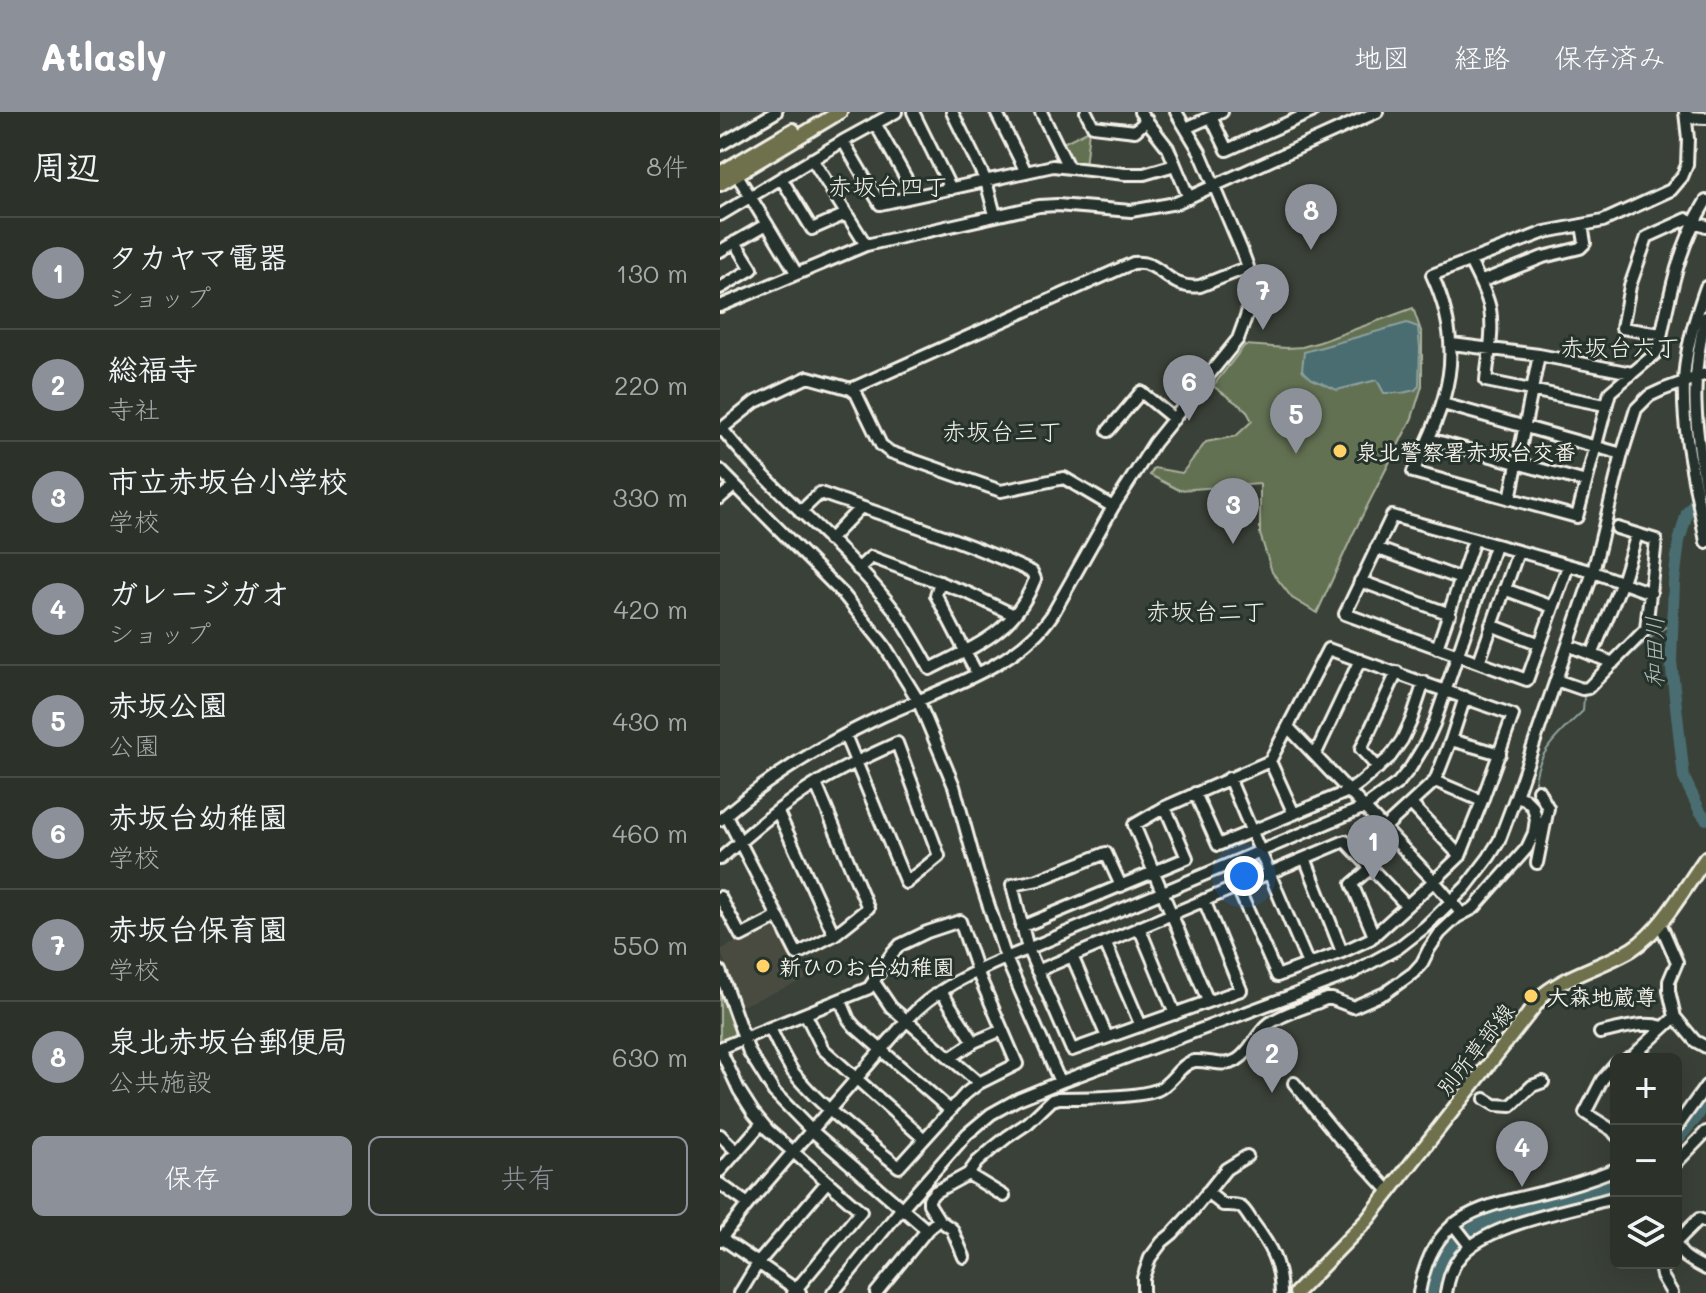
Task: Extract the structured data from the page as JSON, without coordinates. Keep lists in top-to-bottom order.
{
  "streets": {
    "main road": ["別所草部線"]
  },
  "districts": [
    "赤坂台四丁",
    "赤坂台六丁",
    "赤坂台三丁",
    "赤坂台二丁"
  ],
  "water": ["和田川"],
  "places": ["泉北警察署赤坂台交番", "新ひのお台幼稚園", "大森地蔵尊"],
  "page": {
    "header": "Atlasly",
    "nav": ["地図", "経路", "保存済み"],
    "heading": ["周辺", "8件"],
    "pins": [
      "8",
      "7",
      "6",
      "5",
      "3",
      "1",
      "2",
      "4"
    ],
    "list": [
      {
        "mark": "1",
        "name": "タカヤマ電器",
        "note": "ショップ",
        "value": "130 m"
      },
      {
        "mark": "2",
        "name": "総福寺",
        "note": "寺社",
        "value": "220 m"
      },
      {
        "mark": "3",
        "name": "市立赤坂台小学校",
        "note": "学校",
        "value": "330 m"
      },
      {
        "mark": "4",
        "name": "ガレージガオ",
        "note": "ショップ",
        "value": "420 m"
      },
      {
        "mark": "5",
        "name": "赤坂公園",
        "note": "公園",
        "value": "430 m"
      },
      {
        "mark": "6",
        "name": "赤坂台幼稚園",
        "note": "学校",
        "value": "460 m"
      },
      {
        "mark": "7",
        "name": "赤坂台保育園",
        "note": "学校",
        "value": "550 m"
      },
      {
        "mark": "8",
        "name": "泉北赤坂台郵便局",
        "note": "公共施設",
        "value": "630 m"
      }
    ],
    "map_buttons": ["+", "−"],
    "buttons": ["保存", "共有"]
  }
}
